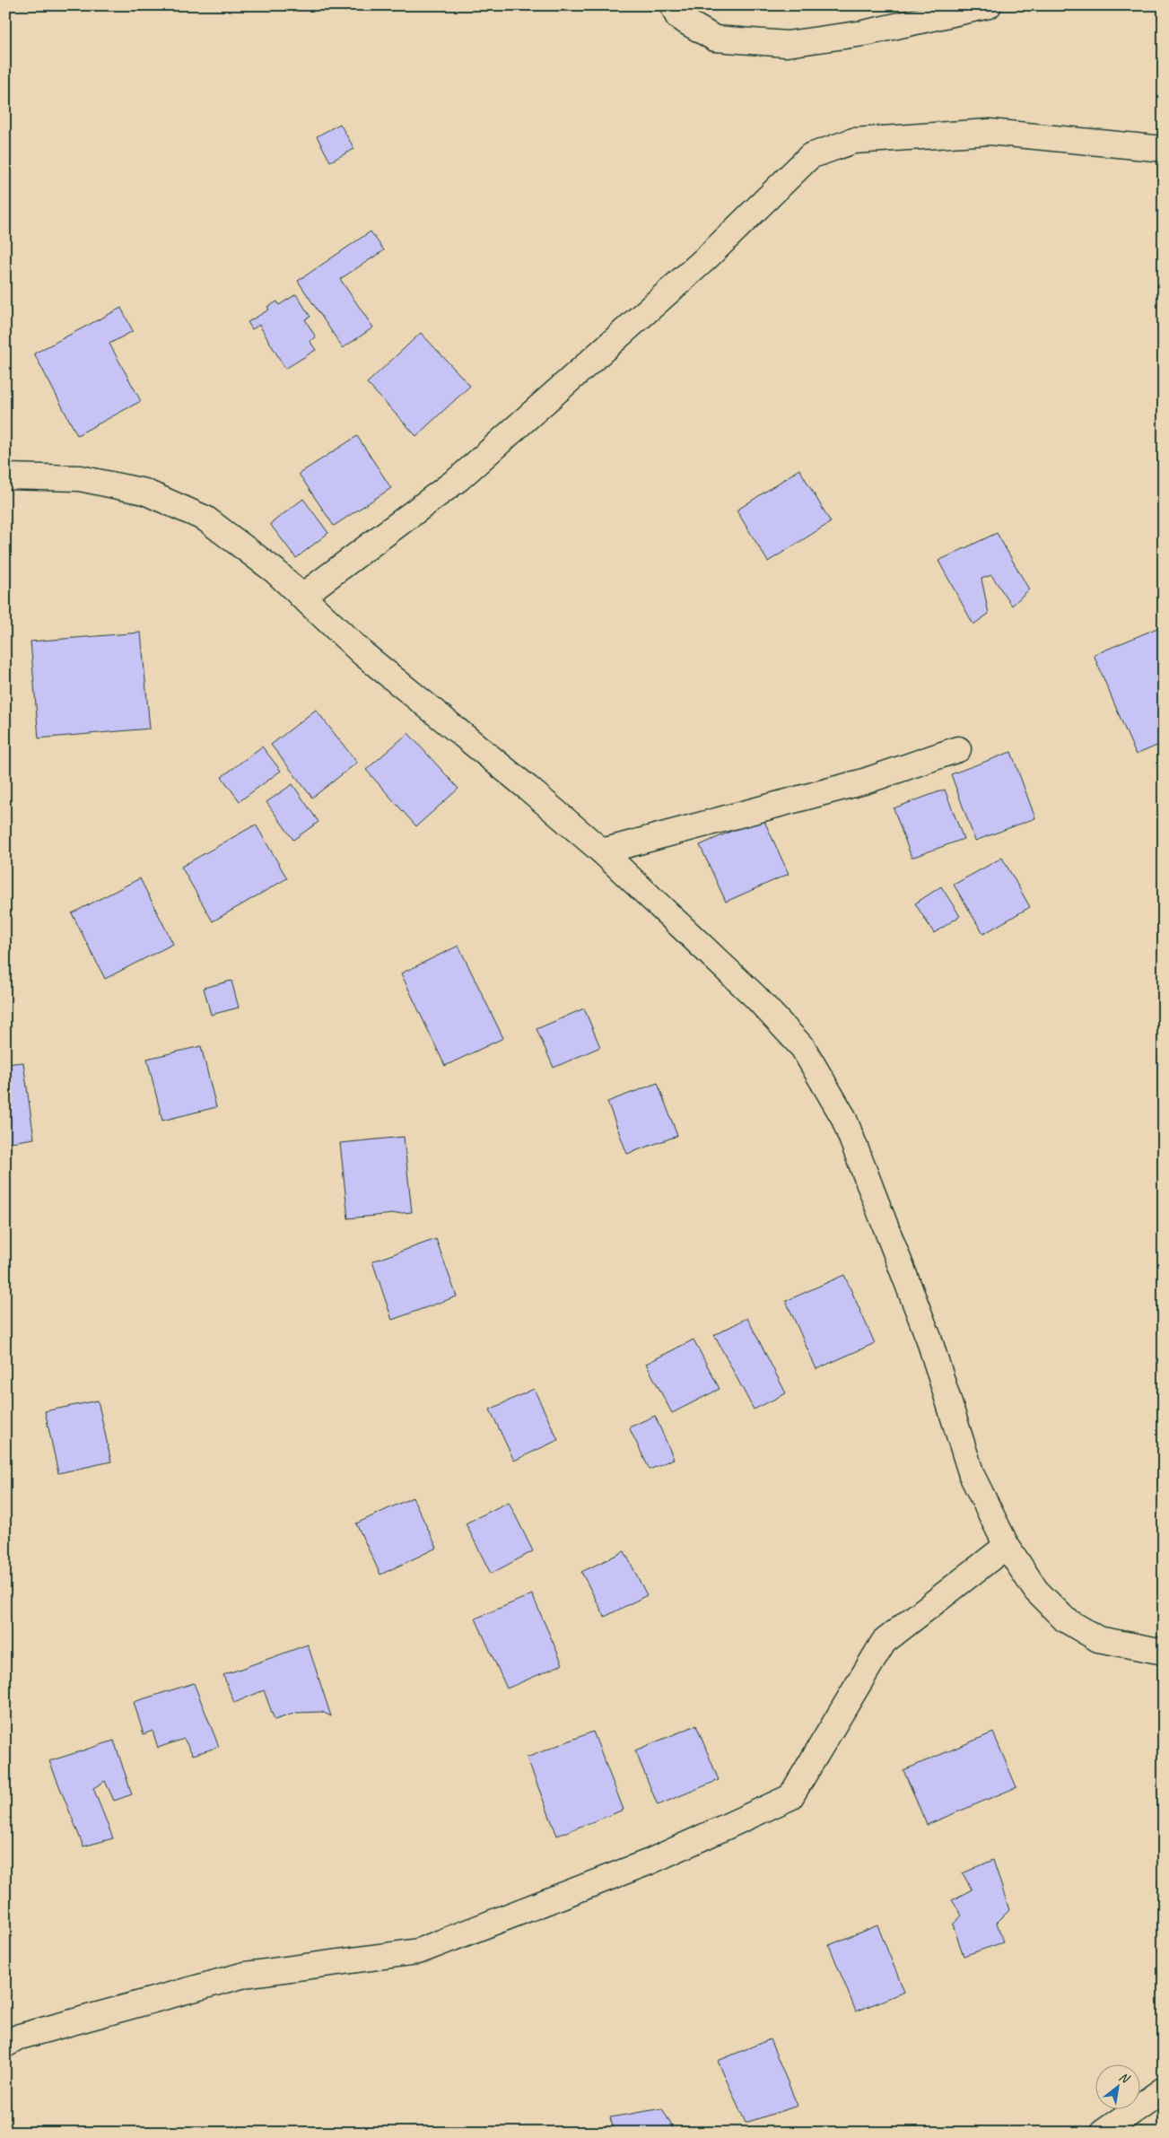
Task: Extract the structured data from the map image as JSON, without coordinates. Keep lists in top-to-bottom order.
{
  "north": "top right"
}
